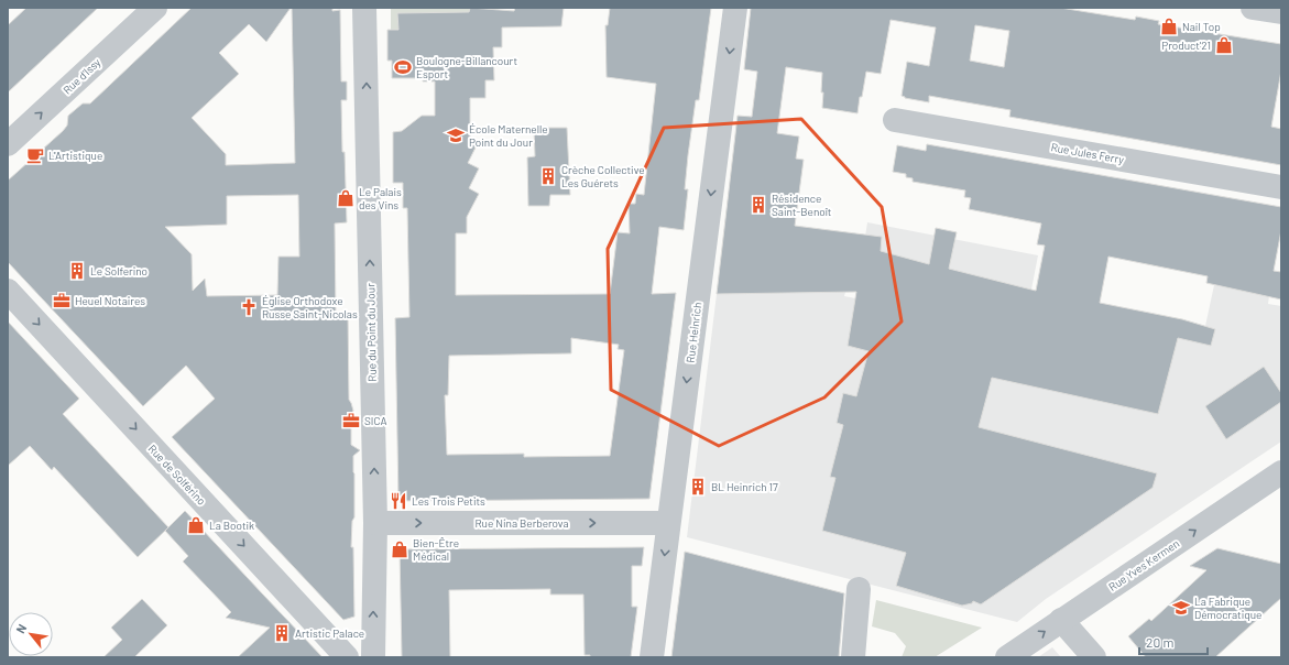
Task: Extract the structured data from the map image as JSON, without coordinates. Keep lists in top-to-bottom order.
{
  "streets": {
    "street": [
      "Rue d'Issy",
      "Rue Jules Ferry",
      "Rue du Point du Jour",
      "Rue Heinrich",
      "Rue de Solférino",
      "Rue Nina Berberova",
      "Rue Yves Kermen"
    ]
  },
  "crossings": [
    ["Rue du Point du Jour", "Rue Nina Berberova"],
    ["Rue Heinrich", "Rue Nina Berberova"]
  ],
  "one_way": [
    "Rue d'Issy",
    "Rue du Point du Jour",
    "Rue Heinrich",
    "Rue de Solférino",
    "Rue Nina Berberova",
    "Rue Yves Kermen"
  ],
  "places": {
    "shop": [
      "Nail Top",
      "Product'21",
      "Le Palais des Vins",
      "La Bootik",
      "Bien-Être Médical"
    ],
    "sports": ["Boulogne-Billancourt Esport"],
    "school or university": ["École Maternelle Point du Jour", "La Fabrique Démocratique"],
    "cafe": ["L'Artistique"],
    "building": [
      "Crèche Collective Les Guérets",
      "Résidence Saint-Benoît",
      "Le Solferino",
      "BL Heinrich 17",
      "Artistic Palace"
    ],
    "office": ["Heuel Notaires", "SICA"],
    "church": ["Église Orthodoxe Russe Saint-Nicolas"],
    "restaurant": ["Les Trois Petits"]
  },
  "scale_bar": "20 m",
  "north": "top left"
}
